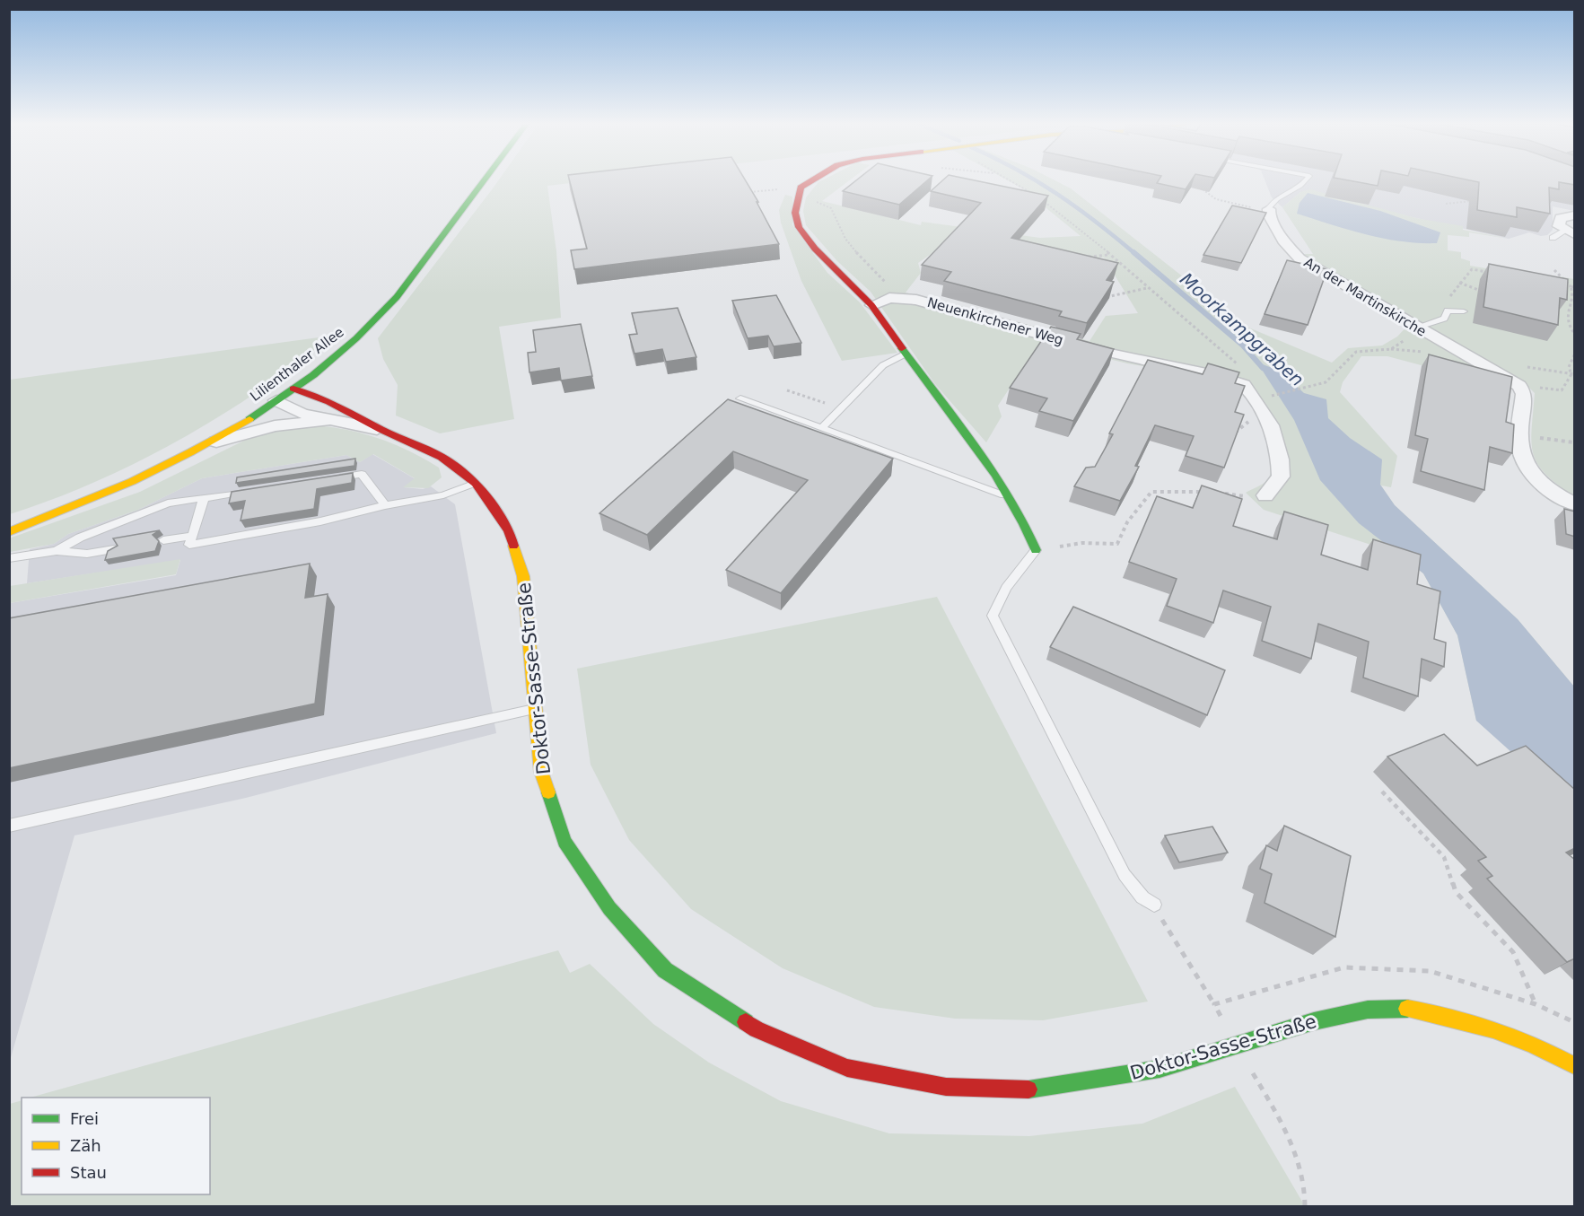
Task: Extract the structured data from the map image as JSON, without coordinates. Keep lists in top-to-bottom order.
{
  "streets": {
    "street": [
      "An der Martinskirche",
      "Neuenkirchener Weg",
      "Lilienthaler Allee",
      "Doktor-Sasse-Straße"
    ]
  },
  "crossings": [
    ["Lilienthaler Allee", "Doktor-Sasse-Straße"]
  ],
  "water": ["Moorkampgraben"],
  "legend": ["Frei", "Zäh", "Stau"]
}
